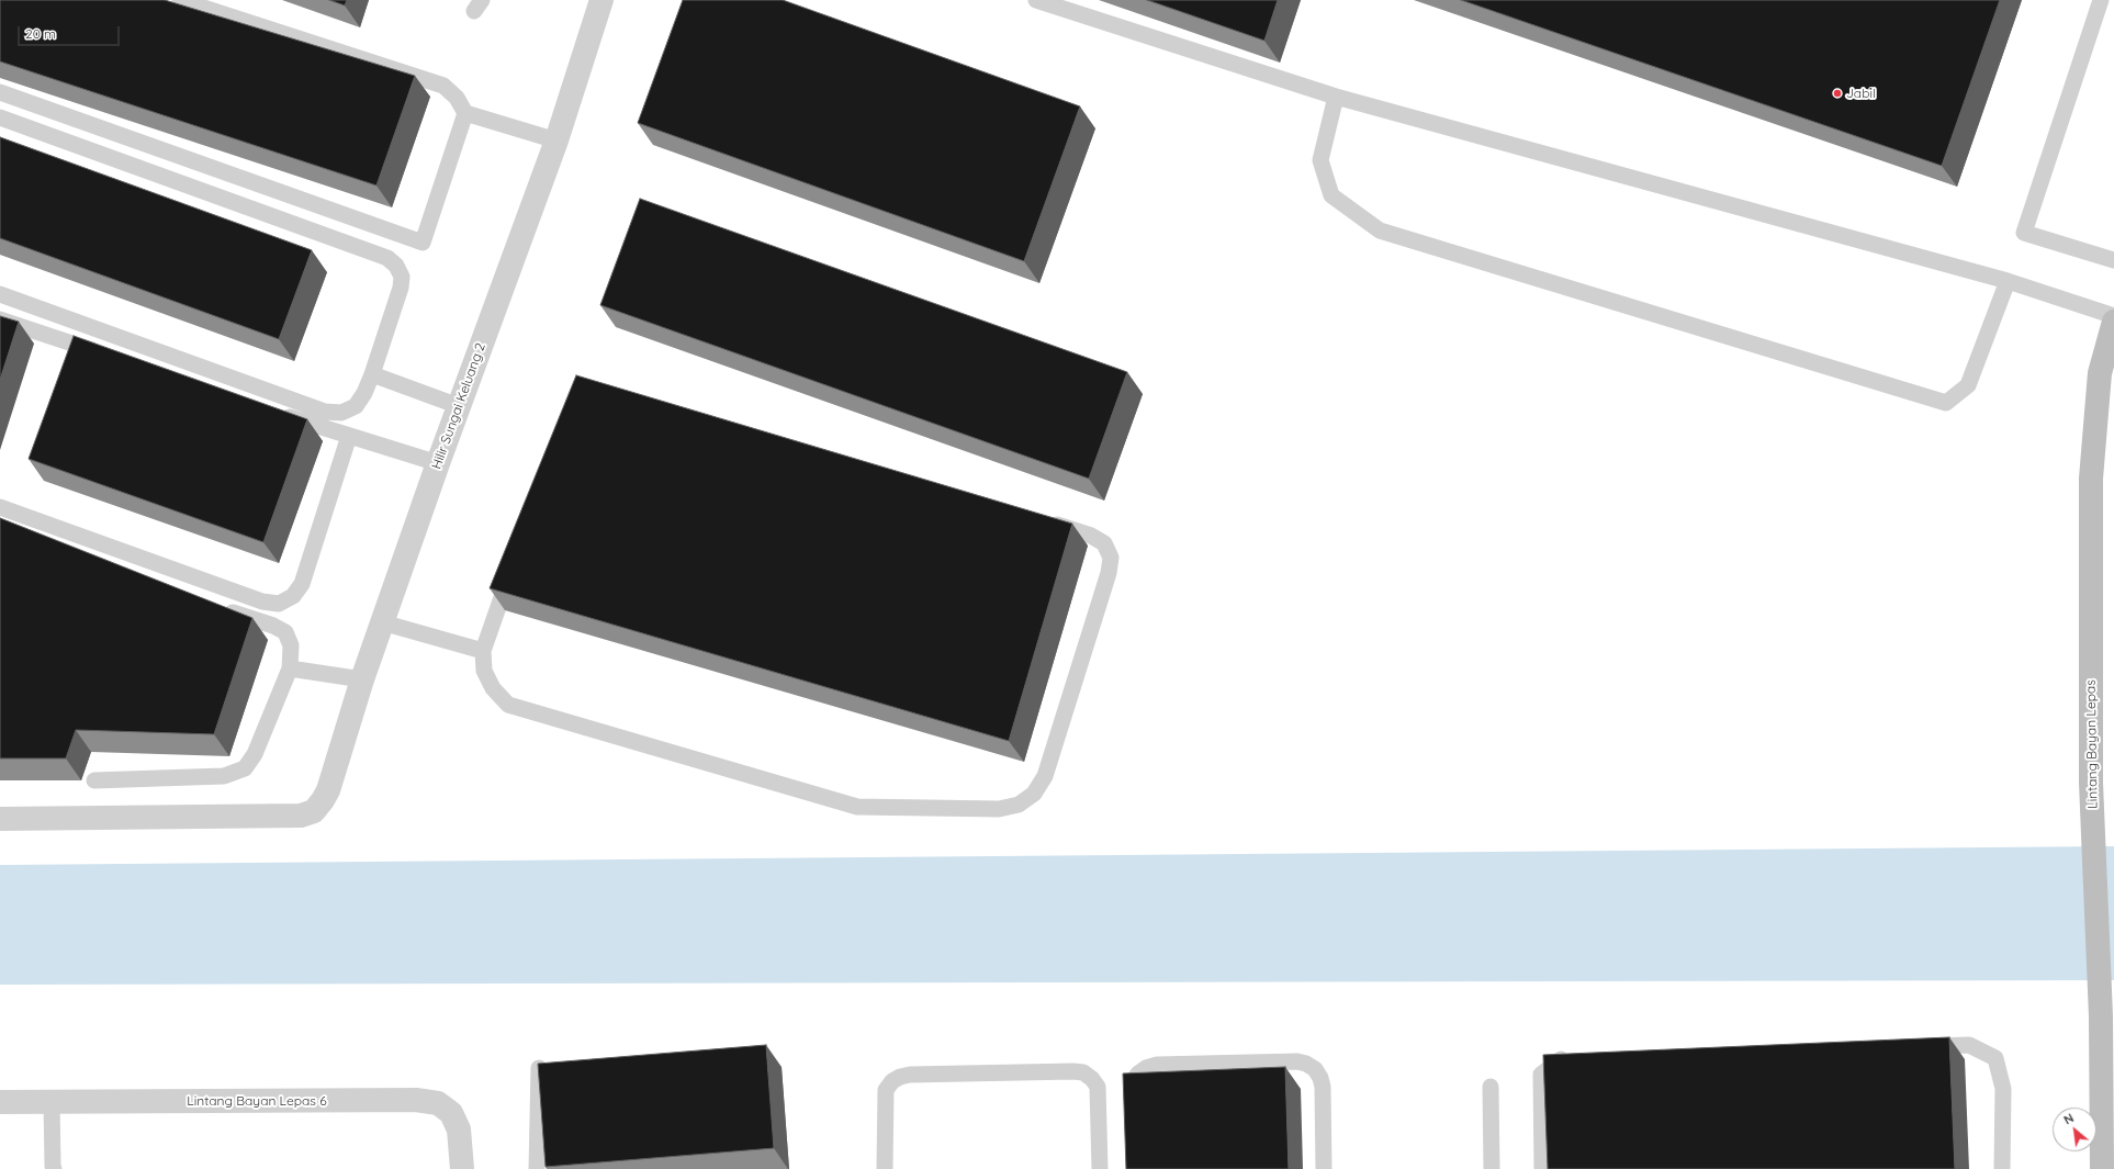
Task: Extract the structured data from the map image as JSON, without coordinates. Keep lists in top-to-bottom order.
{
  "streets": {
    "street": ["Hilir Sungai Keluang 2", "Lintang Bayan Lepas", "Lintang Bayan Lepas 6"]
  },
  "places": ["Jabil"],
  "scale_bar": "20 m",
  "north": "top left"
}
